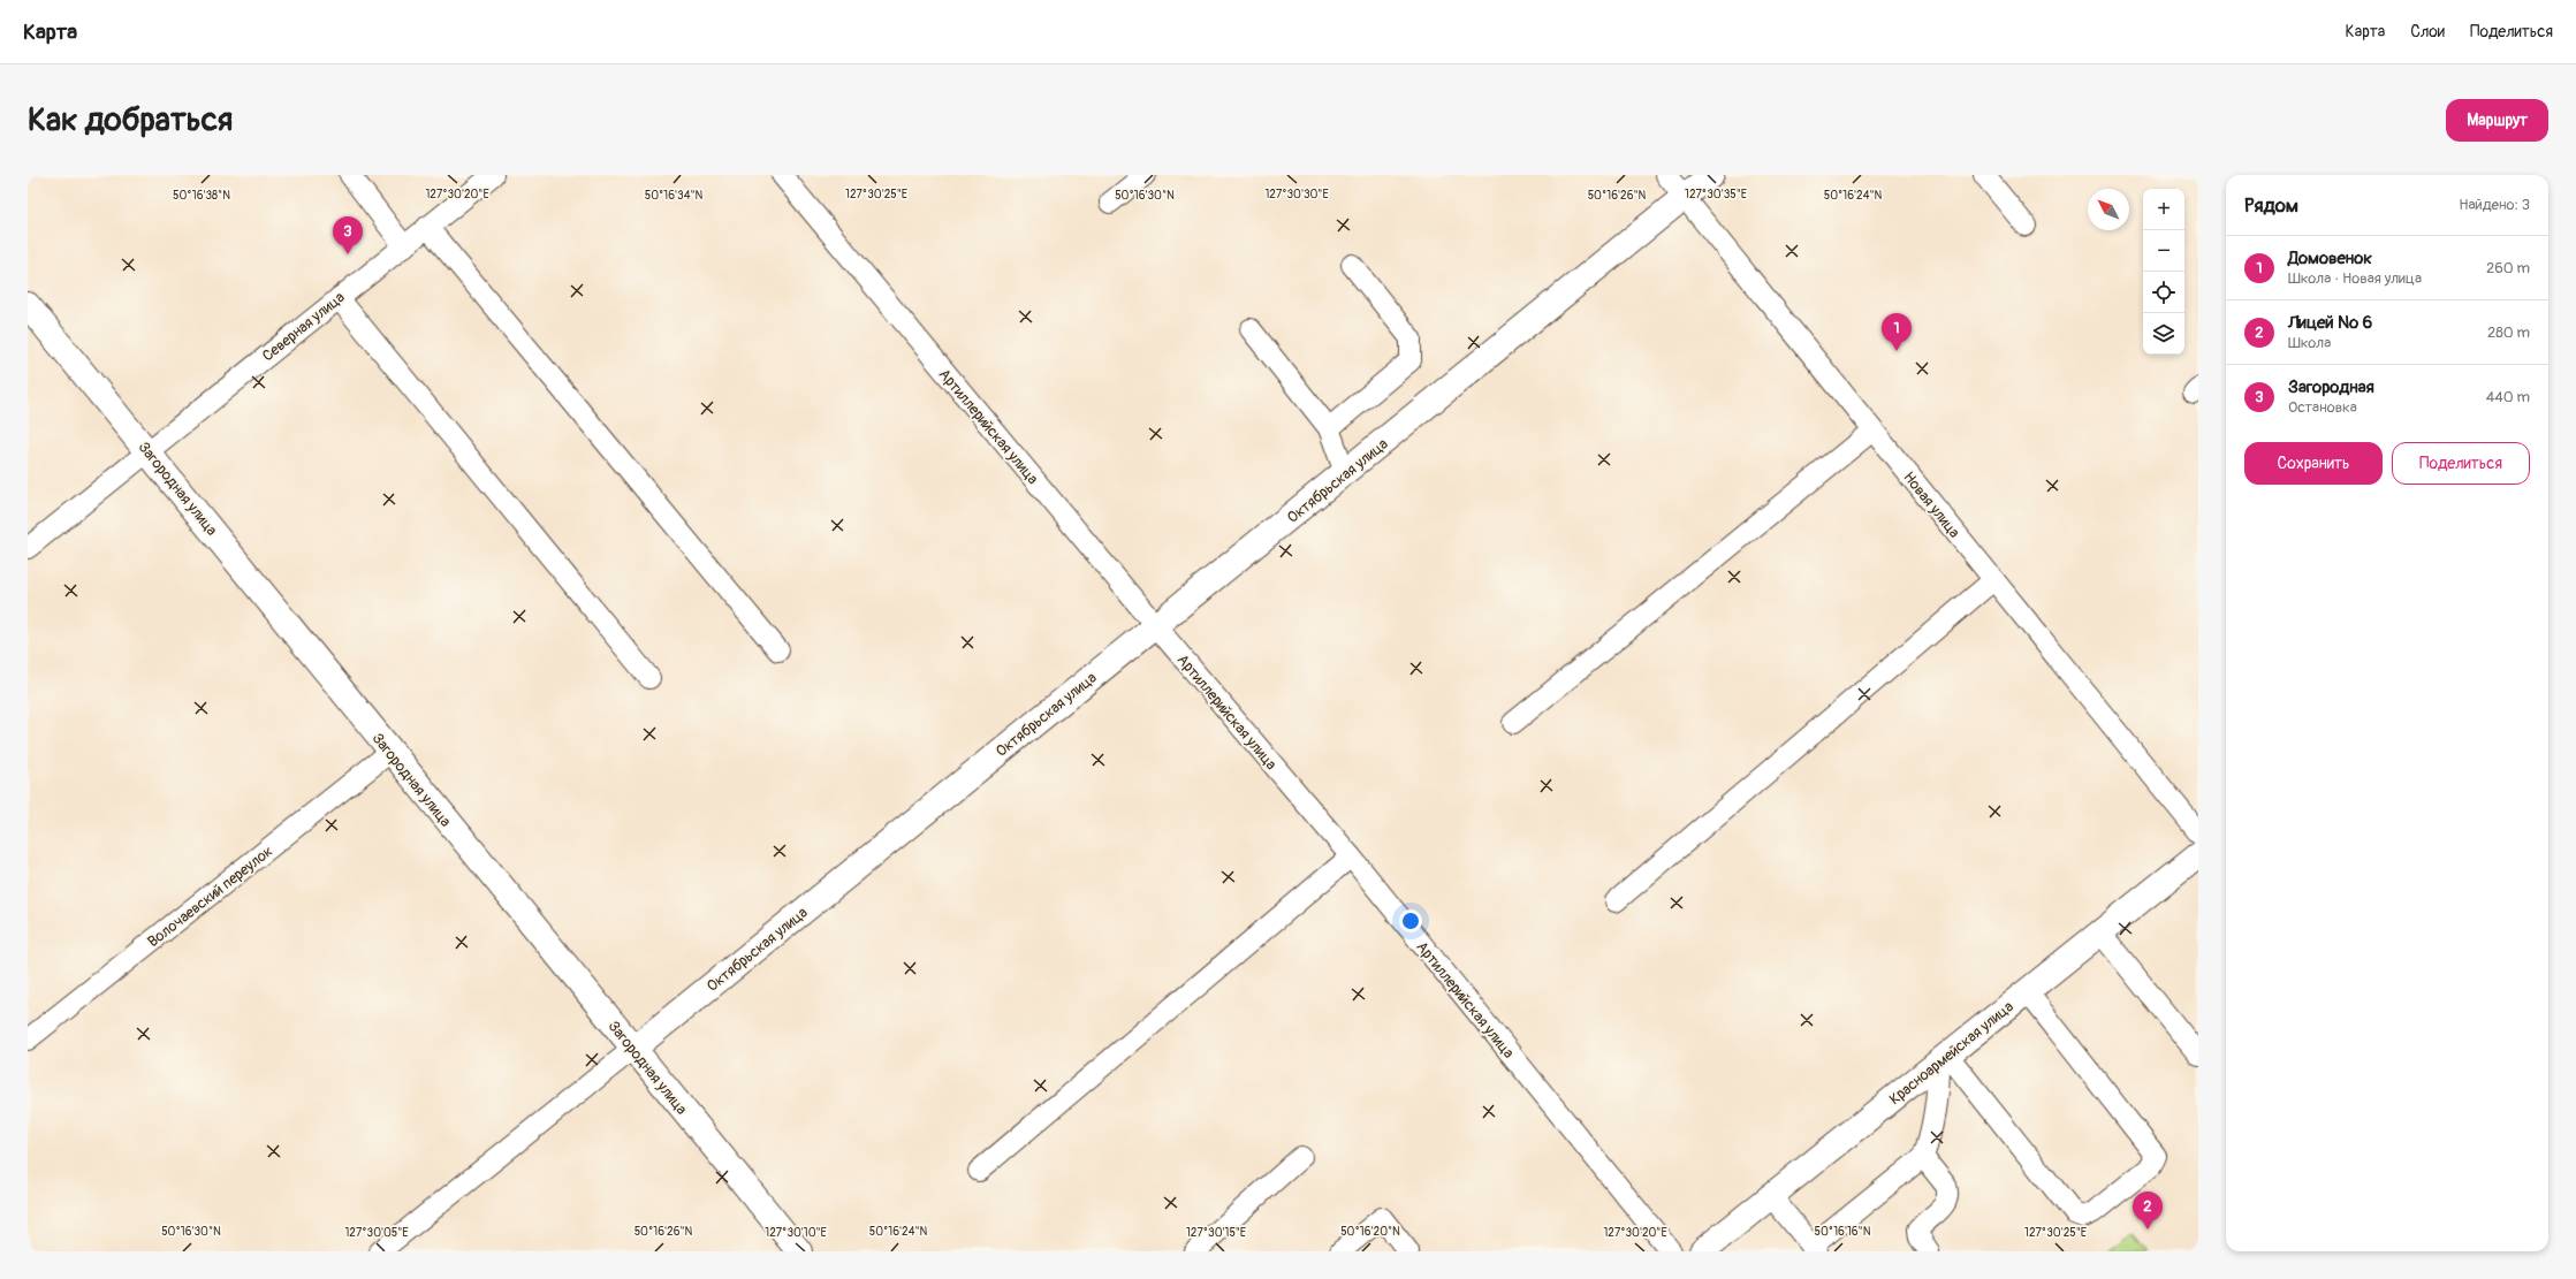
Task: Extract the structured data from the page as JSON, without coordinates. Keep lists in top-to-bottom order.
{
  "streets": {
    "main road": ["Октябрьская улица", "Загородная улица", "Красноармейская улица"],
    "street": [
      "Северная улица",
      "Артиллерийская улица",
      "Новая улица",
      "Волочаевский переулок"
    ]
  },
  "crossings": [
    ["Северная улица", "Загородная улица"],
    ["Артиллерийская улица", "Октябрьская улица"],
    ["Октябрьская улица", "Загородная улица"],
    ["Октябрьская улица", "Новая улица"],
    ["Загородная улица", "Волочаевский переулок"]
  ],
  "north": "top left",
  "page": {
    "header": "Карта",
    "nav": ["Карта", "Слои", "Поделиться"],
    "buttons": [
      "Маршрут",
      ["Сохранить", "Поделиться"]
    ],
    "title": "Как добраться",
    "heading": ["Рядом", "Найдено: 3"],
    "map_buttons": ["+", "−"],
    "pins": ["3", "1", "2"],
    "list": [
      {
        "mark": "1",
        "name": "Домовенок",
        "note": "Школа · Новая улица",
        "value": "260 m"
      },
      {
        "mark": "2",
        "name": "Лицей № 6",
        "note": "Школа",
        "value": "280 m"
      },
      {
        "mark": "3",
        "name": "Загородная",
        "note": "Остановка",
        "value": "440 m"
      }
    ]
  },
  "coordinates": [
    "127°30'20\"E",
    "127°30'25\"E",
    "127°30'30\"E",
    "127°30'35\"E",
    "50°16'26\"N",
    "50°16'38\"N",
    "50°16'34\"N",
    "50°16'30\"N",
    "50°16'24\"N",
    "50°16'20\"N",
    "50°16'16\"N",
    "127°30'05\"E",
    "127°30'10\"E",
    "127°30'15\"E"
  ]
}
